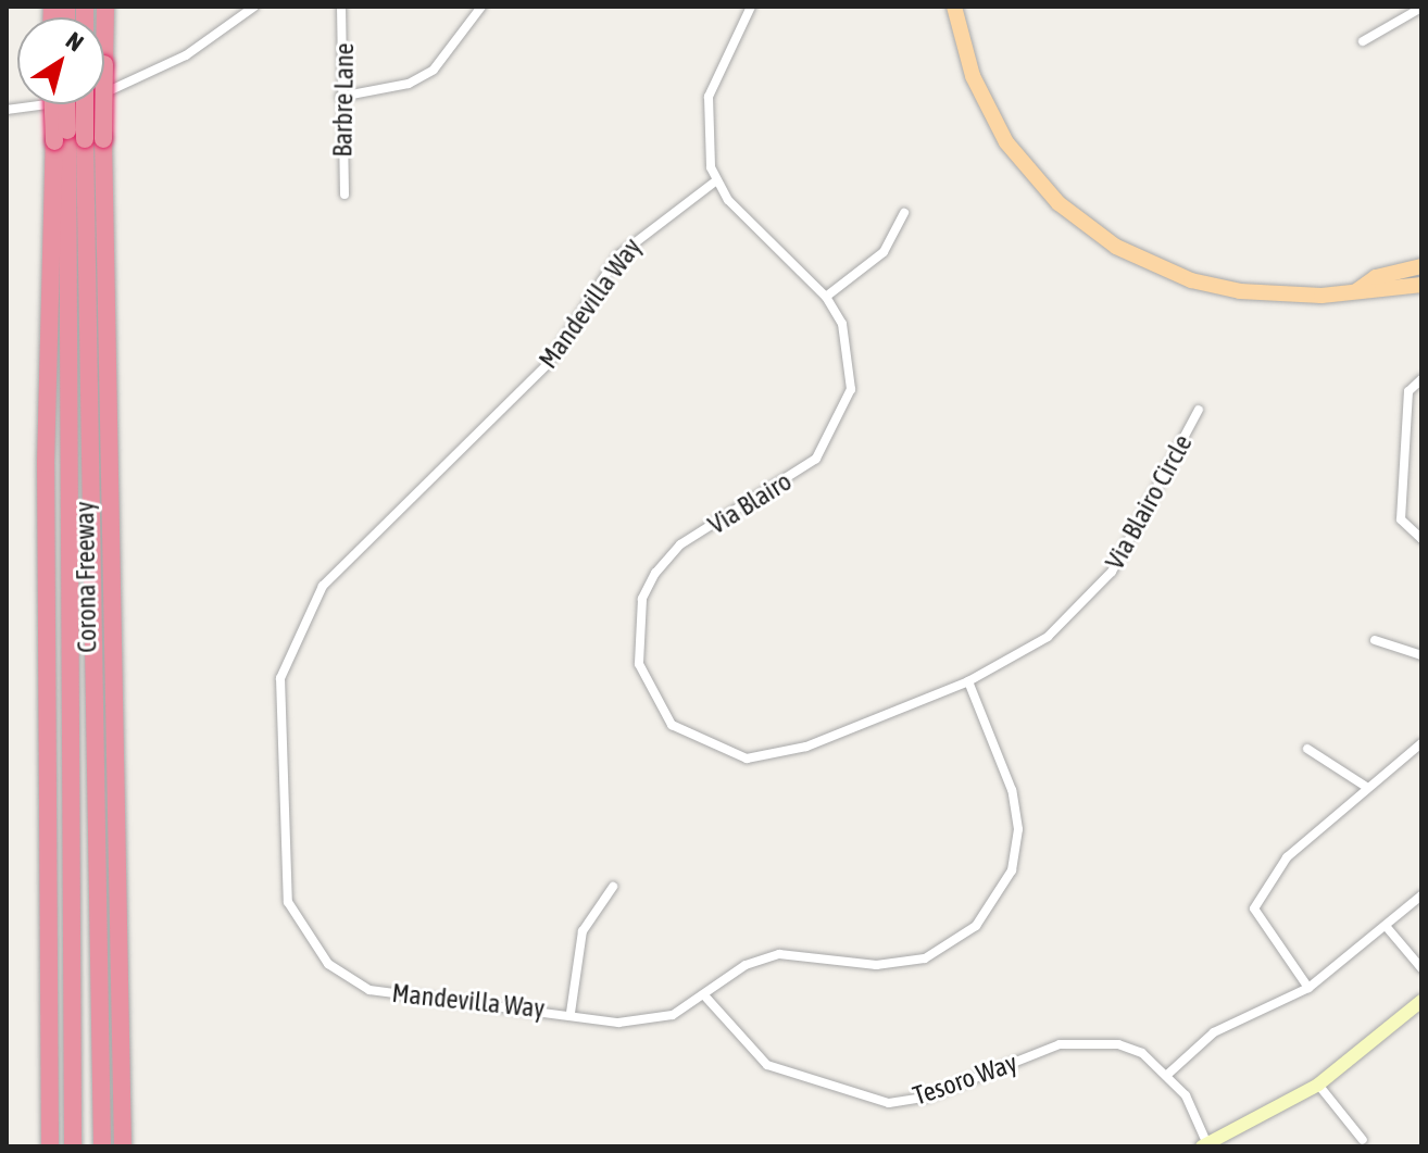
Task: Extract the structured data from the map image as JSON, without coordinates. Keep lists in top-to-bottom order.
{
  "streets": {
    "highway": ["Corona Freeway"],
    "street": [
      "Barbre Lane",
      "Mandevilla Way",
      "Via Blairo Circle",
      "Via Blairo",
      "Tesoro Way"
    ]
  },
  "crossings": [
    ["Mandevilla Way", "Via Blairo Circle"],
    ["Mandevilla Way", "Via Blairo"],
    ["Mandevilla Way", "Tesoro Way"],
    ["Via Blairo Circle", "Via Blairo"]
  ],
  "north": "top right"
}
